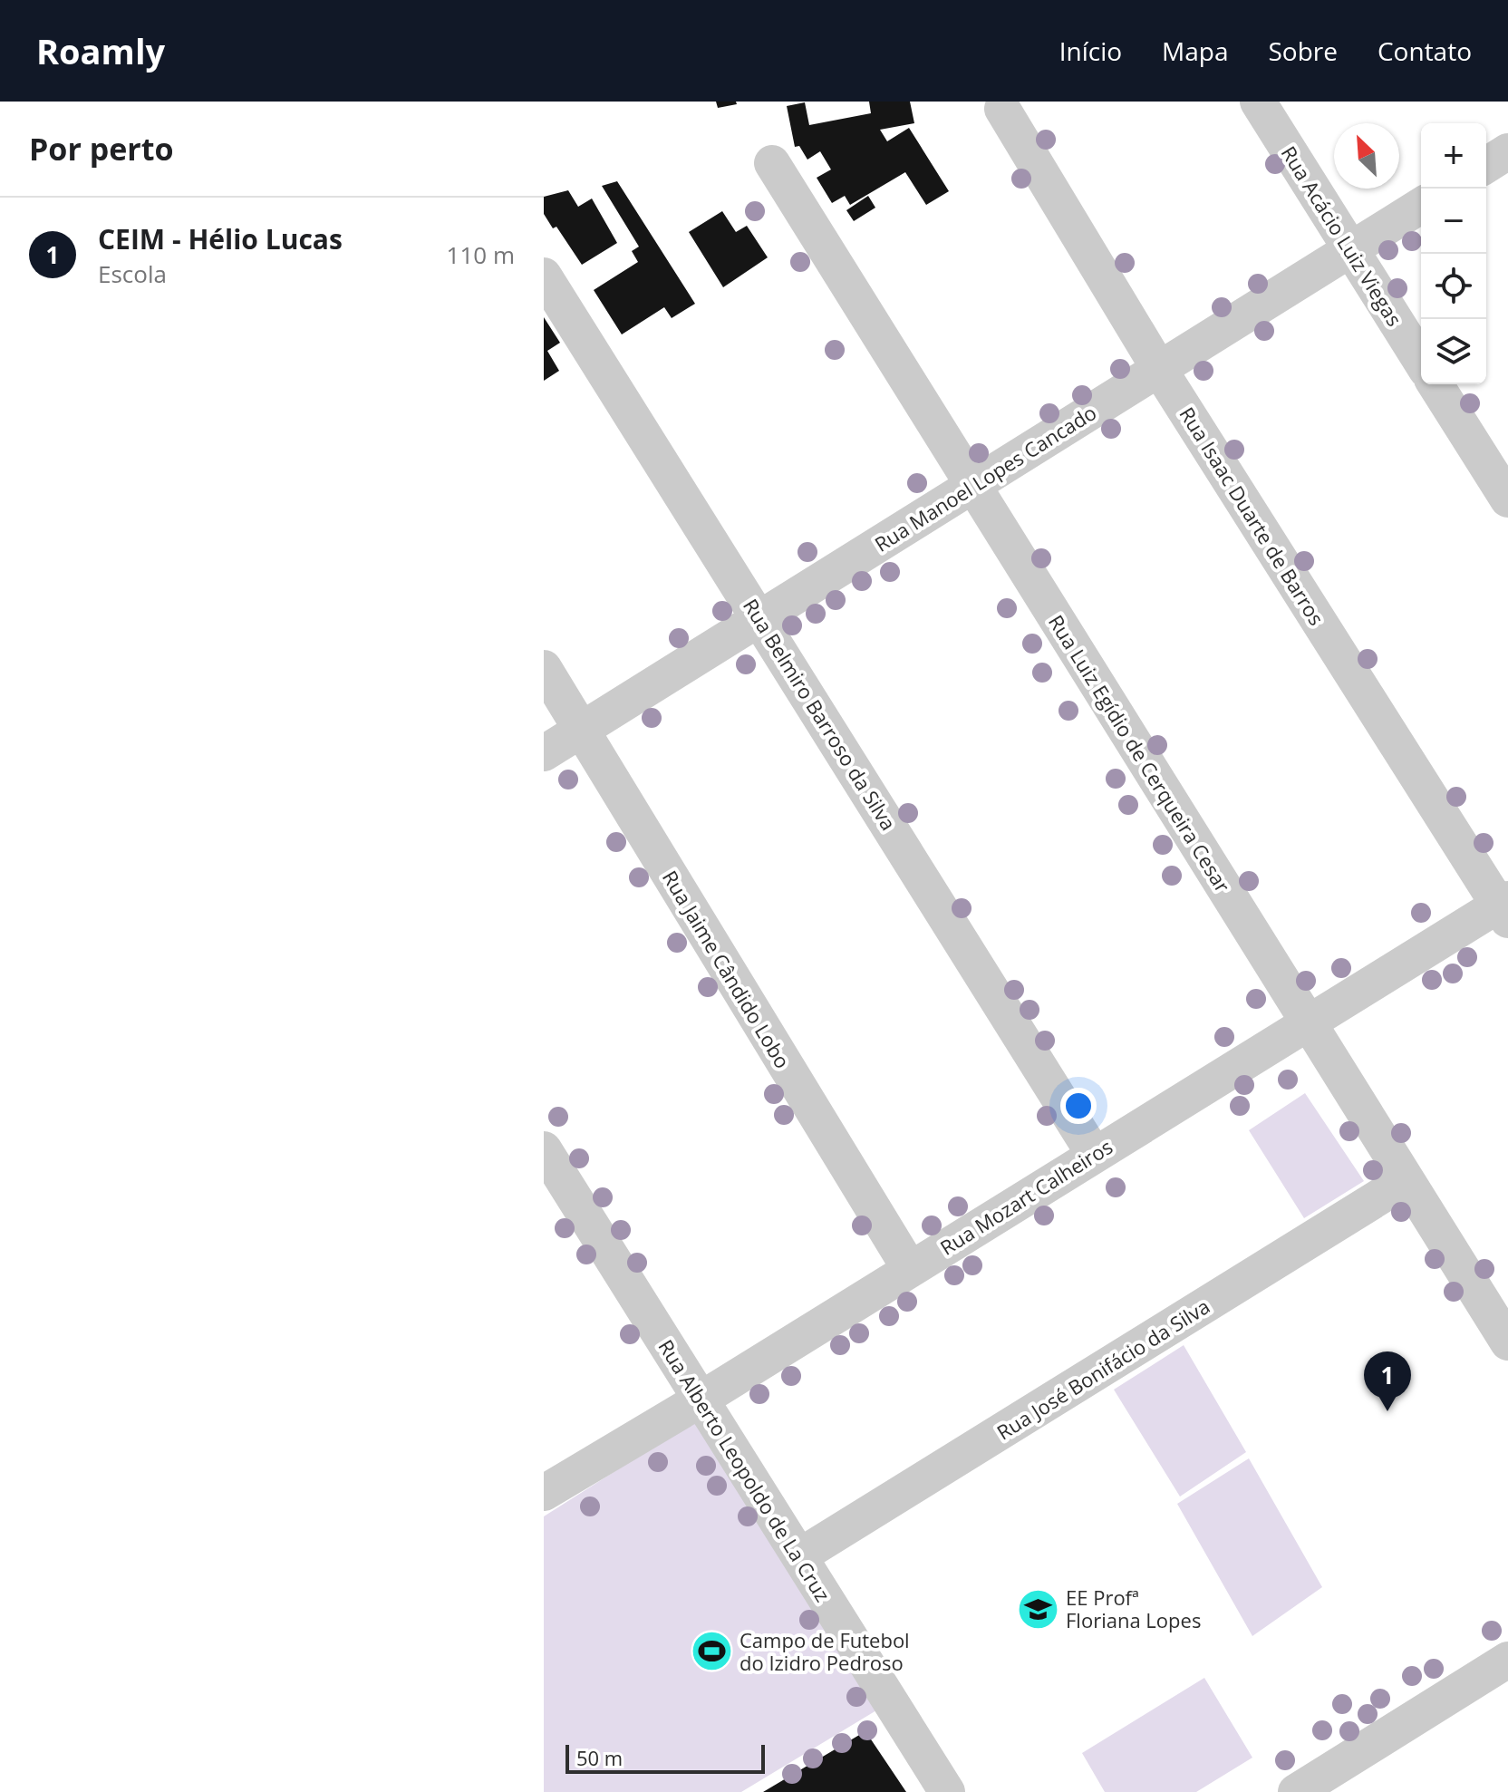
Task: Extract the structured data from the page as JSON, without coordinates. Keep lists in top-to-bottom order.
{
  "streets": {
    "street": [
      "Rua Acácio Luiz Viegas",
      "Rua Manoel Lopes Cancado",
      "Rua Isaac Duarte de Barros",
      "Rua Belmiro Barroso da Silva",
      "Rua Luiz Egídio de Cerqueira Cesar",
      "Rua Jaime Cândido Lobo",
      "Rua Mozart Calheiros",
      "Rua José Bonifácio da Silva",
      "Rua Alberto Leopoldo de La Cruz"
    ]
  },
  "crossings": [
    ["Rua Acácio Luiz Viegas", "Rua Manoel Lopes Cancado"],
    ["Rua Manoel Lopes Cancado", "Rua Isaac Duarte de Barros"],
    ["Rua Manoel Lopes Cancado", "Rua Belmiro Barroso da Silva"],
    ["Rua Manoel Lopes Cancado", "Rua Luiz Egídio de Cerqueira Cesar"],
    ["Rua Manoel Lopes Cancado", "Rua Jaime Cândido Lobo"],
    ["Rua Isaac Duarte de Barros", "Rua Mozart Calheiros"],
    ["Rua Belmiro Barroso da Silva", "Rua Mozart Calheiros"],
    ["Rua Luiz Egídio de Cerqueira Cesar", "Rua Mozart Calheiros"],
    ["Rua Luiz Egídio de Cerqueira Cesar", "Rua José Bonifácio da Silva"],
    ["Rua Jaime Cândido Lobo", "Rua Mozart Calheiros"],
    ["Rua Mozart Calheiros", "Rua Alberto Leopoldo de La Cruz"],
    ["Rua José Bonifácio da Silva", "Rua Alberto Leopoldo de La Cruz"]
  ],
  "places": {
    "school or university": ["EE Profª Floriana Lopes"],
    "sports": ["Campo de Futebol do Izidro Pedroso"]
  },
  "scale_bar": "50 m",
  "north": "top left",
  "page": {
    "header": "Roamly",
    "nav": [
      "Início",
      "Mapa",
      "Sobre",
      "Contato"
    ],
    "heading": "Por perto",
    "map_buttons": ["+", "−"],
    "list": [
      {
        "mark": "1",
        "name": "CEIM - Hélio Lucas",
        "note": "Escola",
        "value": "110 m"
      }
    ],
    "pins": "1",
    "scale": "50 m"
  }
}
